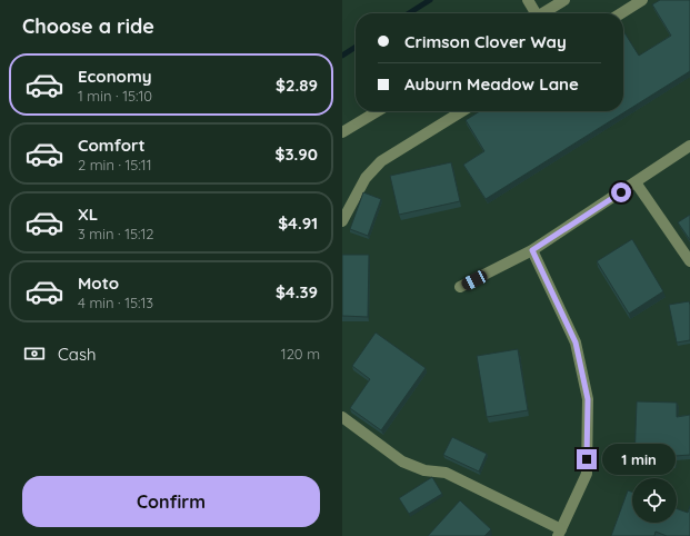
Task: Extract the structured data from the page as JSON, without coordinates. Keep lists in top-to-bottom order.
{
  "page": {
    "heading": "Choose a ride",
    "banner": ["Crimson Clover Way", "Auburn Meadow Lane"],
    "list": [
      {
        "name": "Economy",
        "note": "1 min · 15:10",
        "value": "$2.89"
      },
      {
        "name": "Comfort",
        "note": "2 min · 15:11",
        "value": "$3.90"
      },
      {
        "name": "XL",
        "note": "3 min · 15:12",
        "value": "$4.91"
      },
      {
        "name": "Moto",
        "note": "4 min · 15:13",
        "value": "$4.39"
      }
    ],
    "pay": ["Cash", "120 m"],
    "bubble": "1 min",
    "buttons": "Confirm"
  }
}
